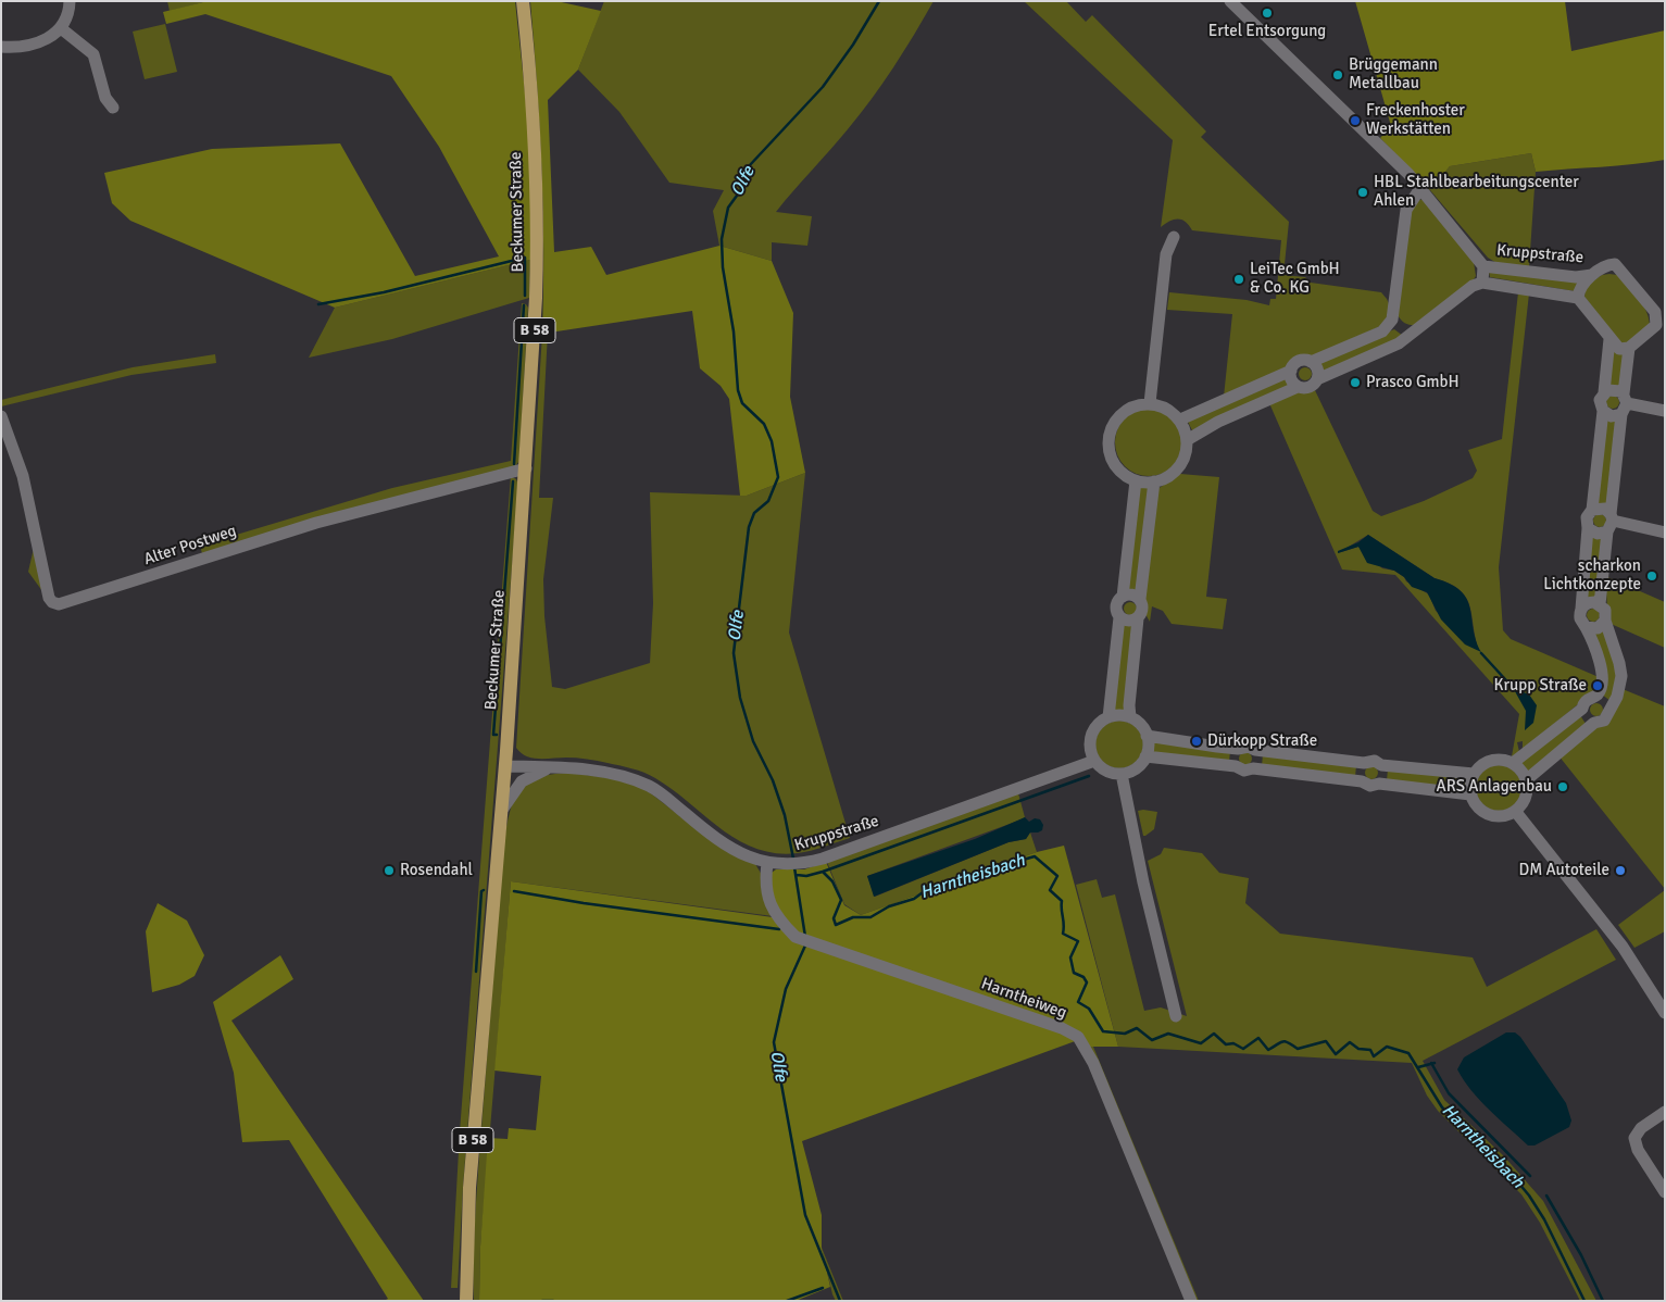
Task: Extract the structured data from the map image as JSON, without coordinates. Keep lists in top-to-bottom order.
{
  "streets": {
    "main road": ["Beckumer Straße", "B 58"],
    "street": ["Kruppstraße", "Alter Postweg", "Harntheiweg"]
  },
  "crossings": [
    ["Beckumer Straße", "Kruppstraße"],
    ["Beckumer Straße", "Alter Postweg"],
    ["Kruppstraße", "Harntheiweg"]
  ],
  "water": ["Olfe", "Harntheisbach"],
  "places": [
    "Ertel Entsorgung",
    "Brüggemann Metallbau",
    "Freckenhoster Werkstätten",
    "HBL Stahlbearbeitungscenter Ahlen",
    "LeiTec GmbH & Co. KG",
    "Prasco GmbH",
    "scharkon Lichtkonzepte",
    "Krupp Straße",
    "Dürkopp Straße",
    "ARS Anlagenbau",
    "Rosendahl",
    "DM Autoteile"
  ]
}
